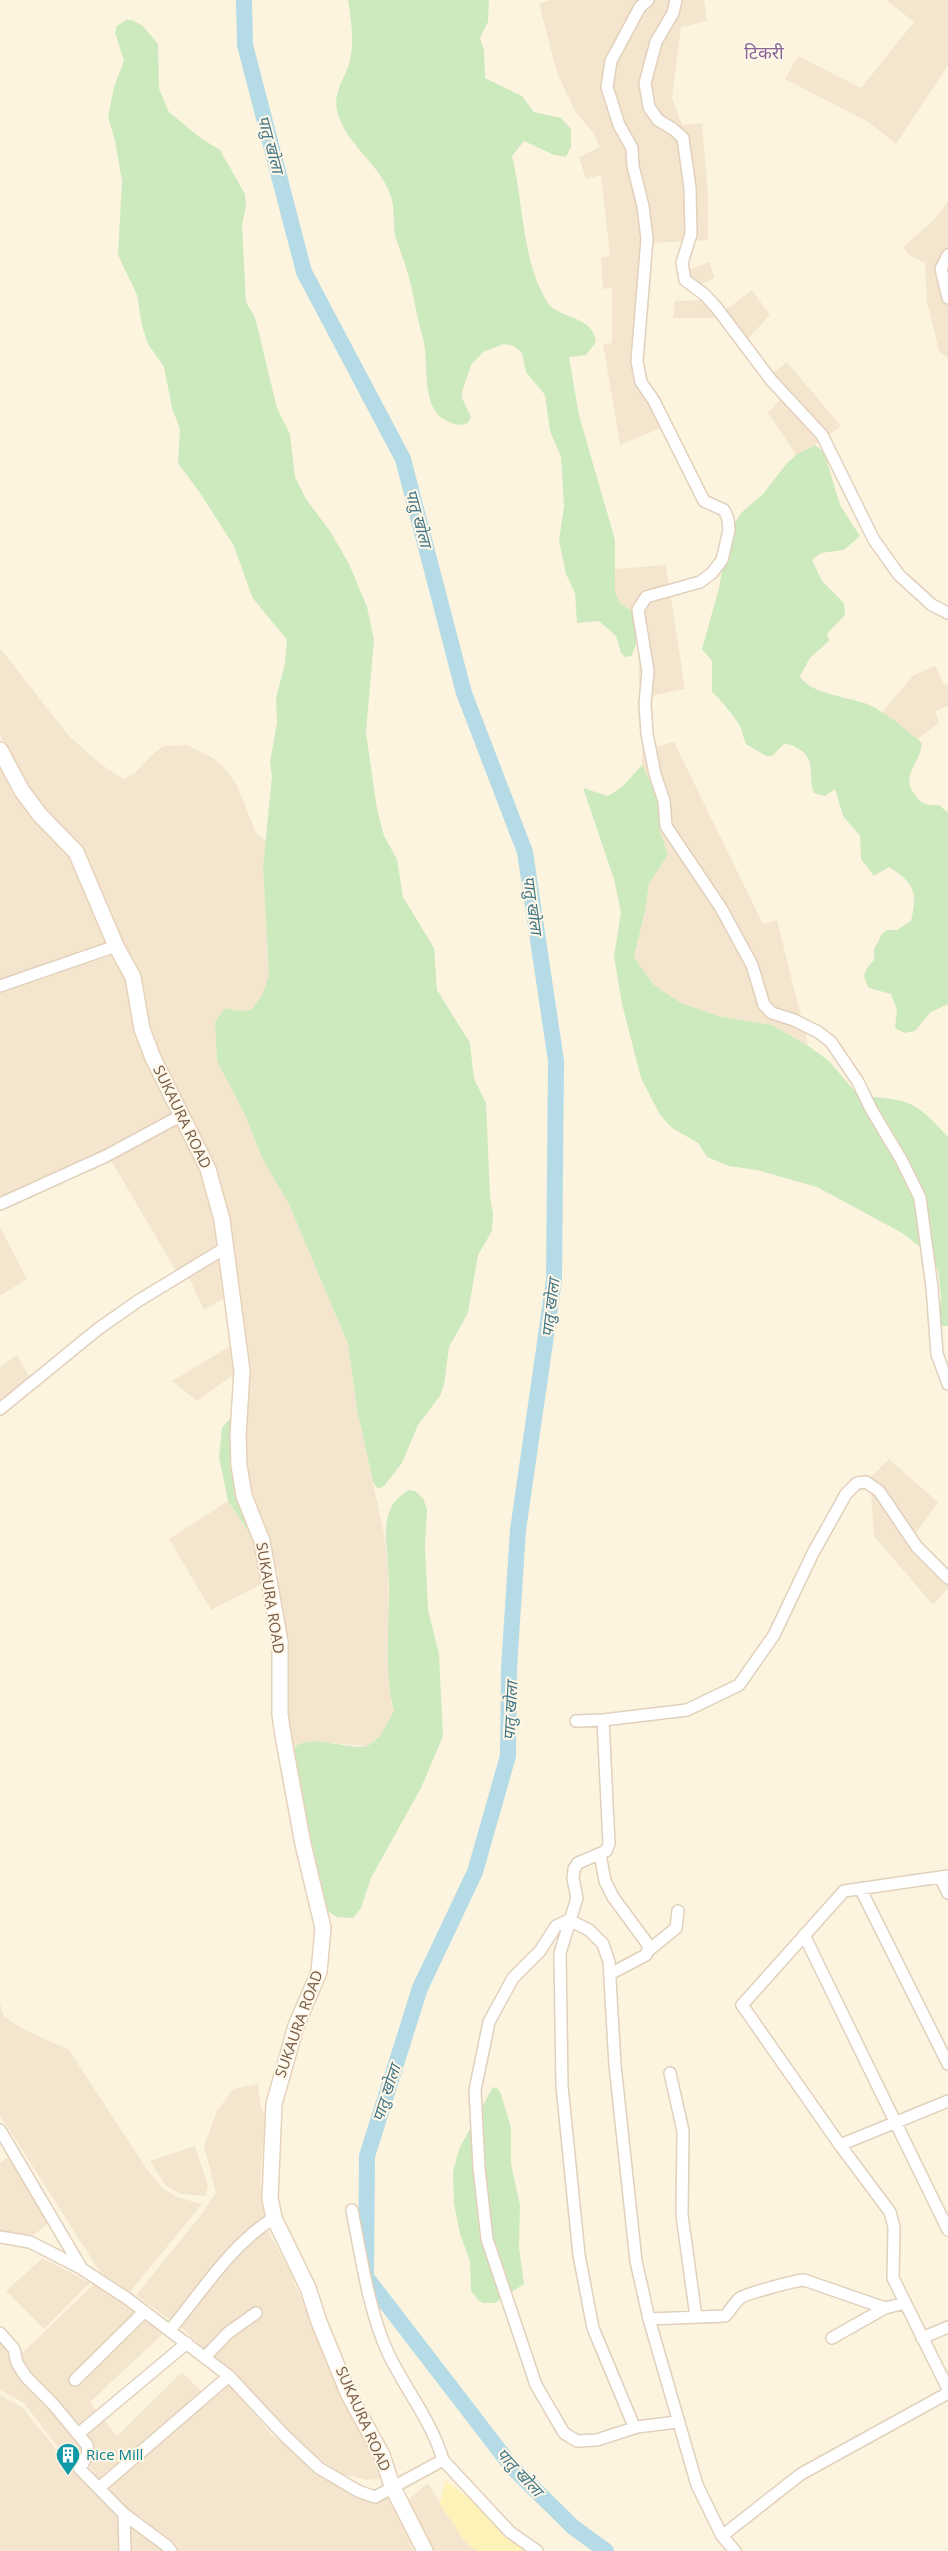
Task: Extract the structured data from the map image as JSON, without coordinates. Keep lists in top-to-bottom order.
{
  "streets": {
    "street": ["SUKAURA ROAD"]
  },
  "districts": ["टिकरी"],
  "water": ["पातु खोला"],
  "places": {
    "building": ["Rice Mill"]
  }
}
